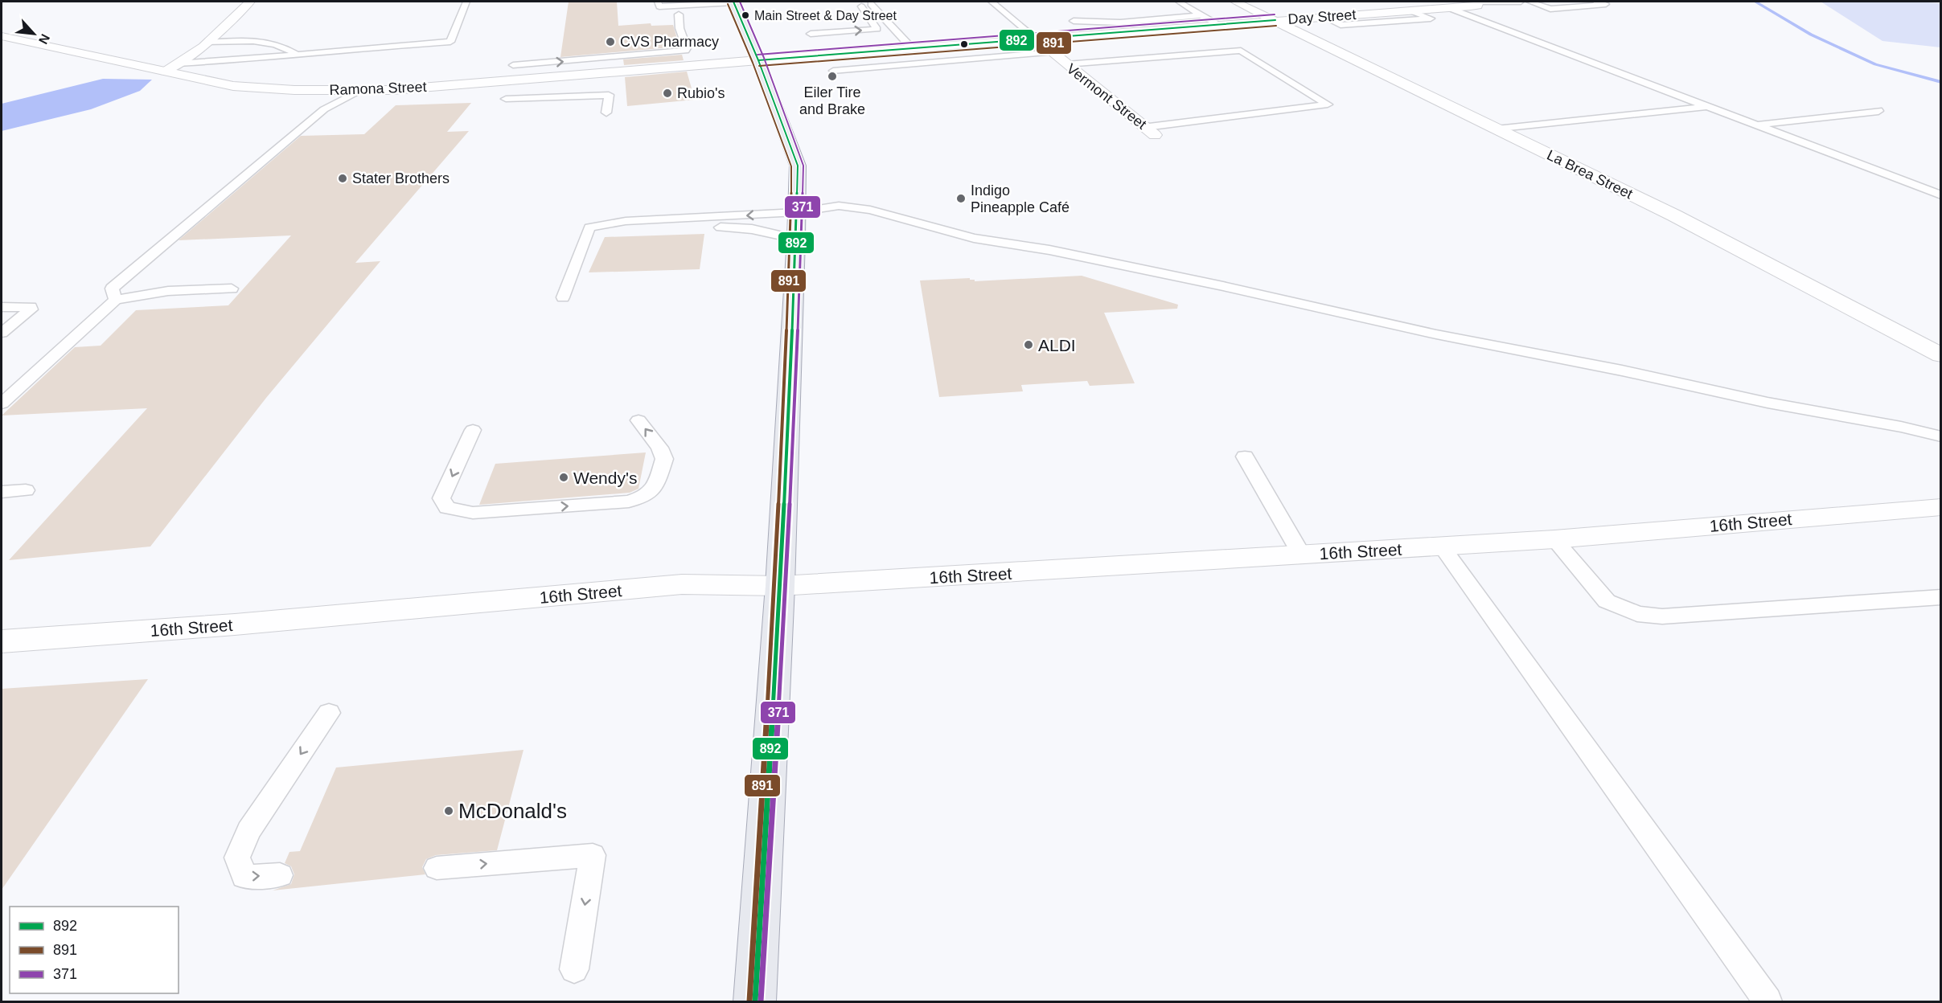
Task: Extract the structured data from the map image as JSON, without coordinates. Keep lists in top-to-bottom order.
{
  "streets": {
    "street": [
      "Day Street",
      "Ramona Street",
      "Vermont Street",
      "La Brea Street",
      "16th Street"
    ]
  },
  "crossings": [
    ["Day Street", "Ramona Street"],
    ["Day Street", "Vermont Street"],
    ["Day Street", "La Brea Street"]
  ],
  "places": [
    "Main Street & Day Street",
    "CVS Pharmacy",
    "Eiler Tire and Brake",
    "Rubio's",
    "Stater Brothers",
    "Indigo Pineapple Café",
    "ALDI",
    "Wendy's",
    "McDonald's"
  ],
  "lines": ["transit line 892", "transit line 371", "transit line 891"],
  "legend": ["892", "891", "371"],
  "north": "bottom right"
}
